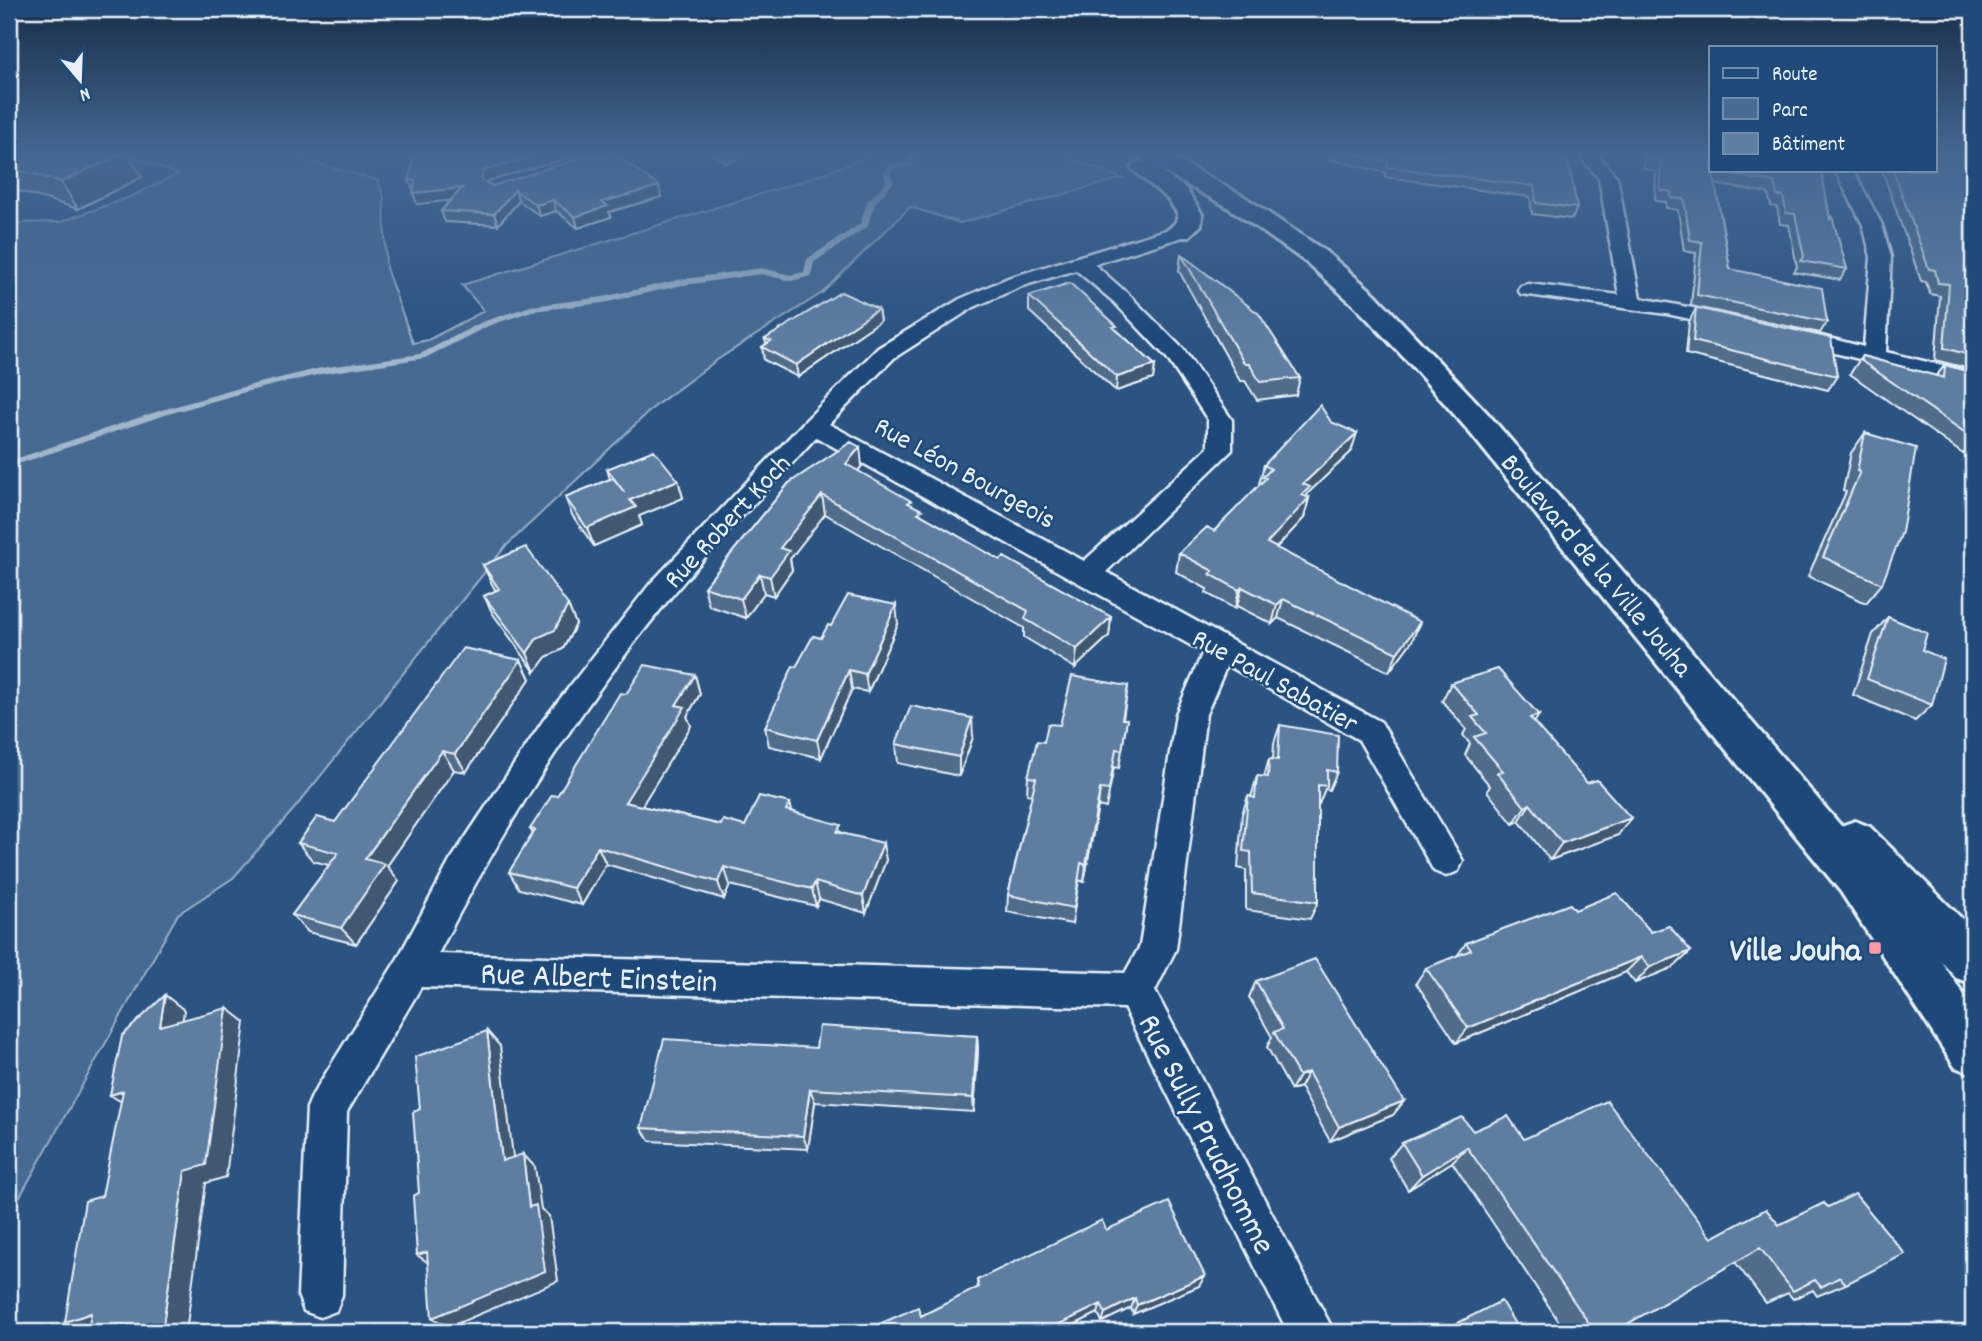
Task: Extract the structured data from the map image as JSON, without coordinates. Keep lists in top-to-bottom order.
{
  "streets": {
    "main road": ["Boulevard de la Ville Jouha"],
    "street": [
      "Rue Léon Bourgeois",
      "Rue Robert Koch",
      "Rue Paul Sabatier",
      "Rue Albert Einstein",
      "Rue Sully Prudhomme"
    ]
  },
  "crossings": [
    ["Rue Léon Bourgeois", "Rue Robert Koch"],
    ["Rue Léon Bourgeois", "Rue Paul Sabatier"],
    ["Rue Robert Koch", "Rue Albert Einstein"],
    ["Rue Paul Sabatier", "Rue Sully Prudhomme"],
    ["Rue Albert Einstein", "Rue Sully Prudhomme"]
  ],
  "places": {
    "transit": ["Ville Jouha"]
  },
  "legend": ["Route", "Parc", "Bâtiment"],
  "north": "bottom"
}
